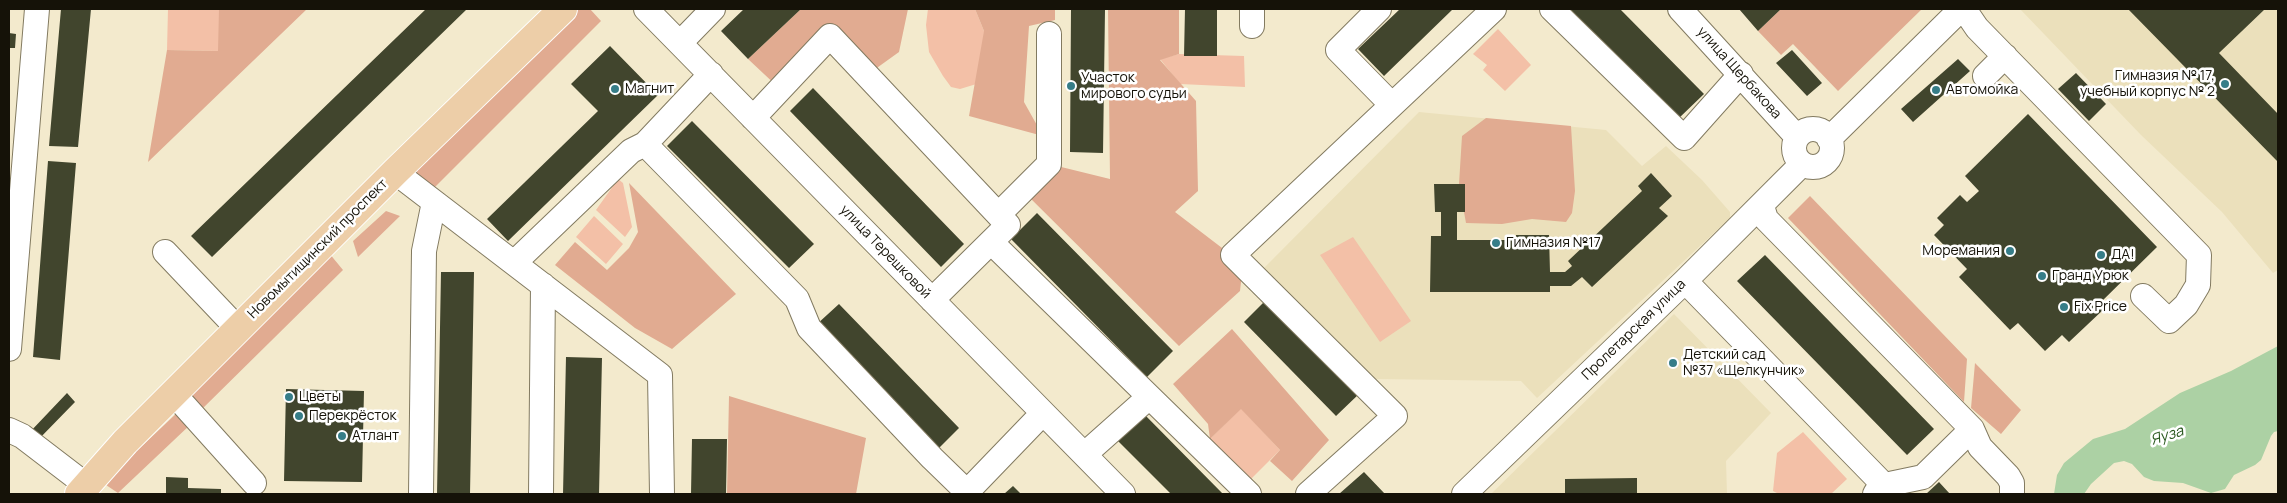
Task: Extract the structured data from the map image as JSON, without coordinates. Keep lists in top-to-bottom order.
{
  "streets": {
    "main road": ["Новомытищинский проспект"],
    "street": ["улица Щербакова", "улица Терешковой", "Пролетарская улица"]
  },
  "crossings": [
    ["улица Щербакова", "Пролетарская улица"]
  ],
  "water": ["Яуза"],
  "places": [
    "Гимназия № 17, учебный корпус № 2",
    "Участок мирового судьи",
    "Магнит",
    "Автомойка",
    "Гимназия №17",
    "Моремания",
    "ДА!",
    "Гранд Урюк",
    "Fix Price",
    "Детский сад №37 «Щелкунчик»",
    "Цветы",
    "Перекрёсток",
    "Атлант"
  ]
}
